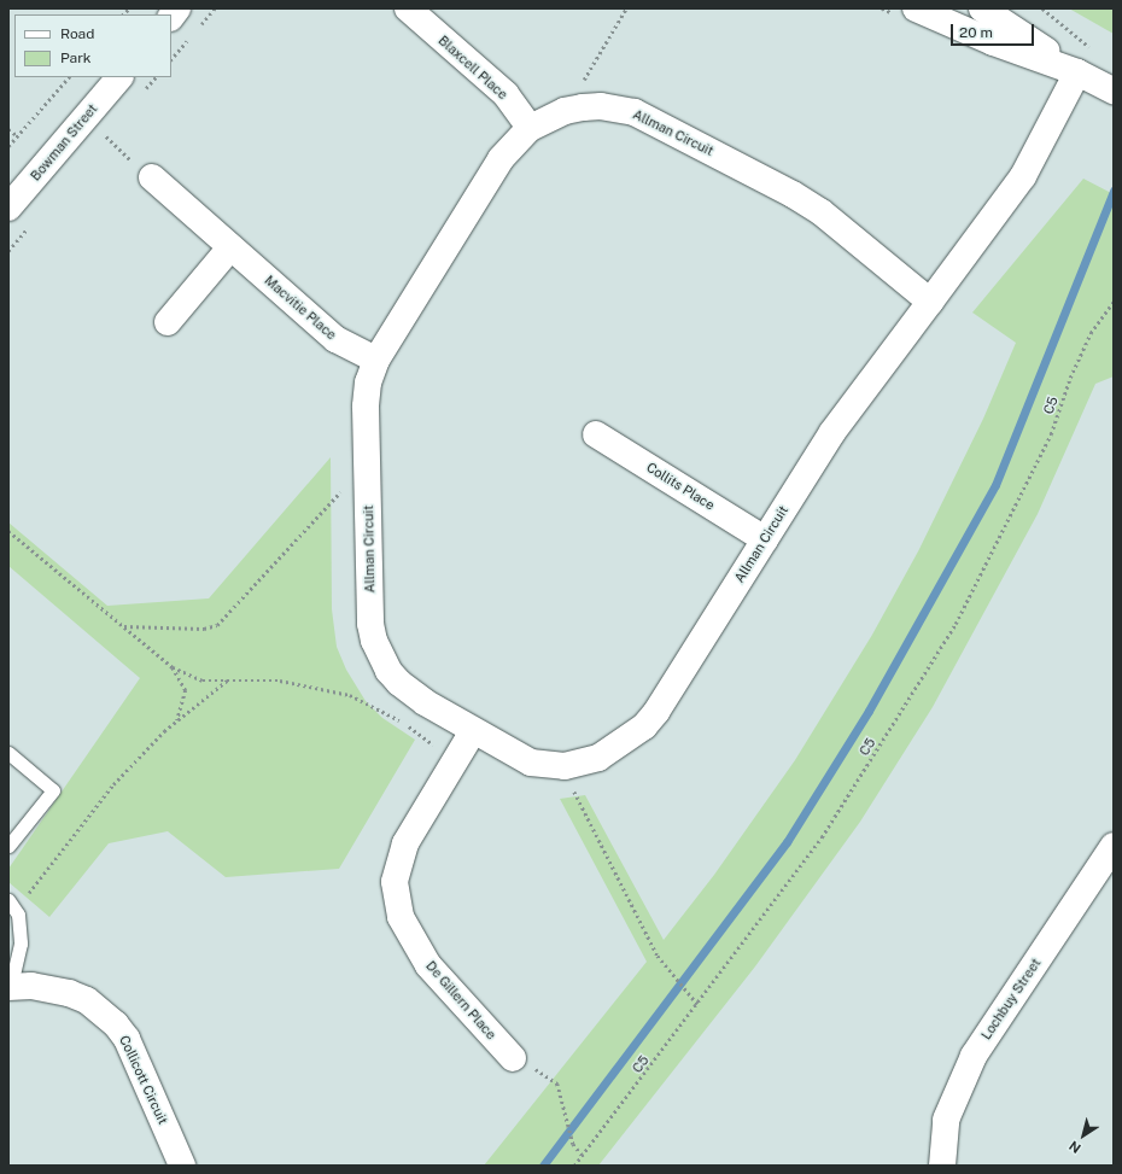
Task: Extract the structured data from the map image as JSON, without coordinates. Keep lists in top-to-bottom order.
{
  "streets": {
    "street": [
      "Blaxcell Place",
      "Allman Circuit",
      "Bowman Street",
      "Macvitie Place",
      "Collits Place",
      "Lochbuy Street",
      "De Gillern Place",
      "Collicott Circuit"
    ],
    "path": ["C5"]
  },
  "crossings": [
    ["Blaxcell Place", "Allman Circuit"],
    ["Allman Circuit", "Macvitie Place"],
    ["Allman Circuit", "Collits Place"],
    ["Allman Circuit", "De Gillern Place"]
  ],
  "legend": ["Road", "Park"],
  "scale_bar": "20 m",
  "north": "bottom left"
}
